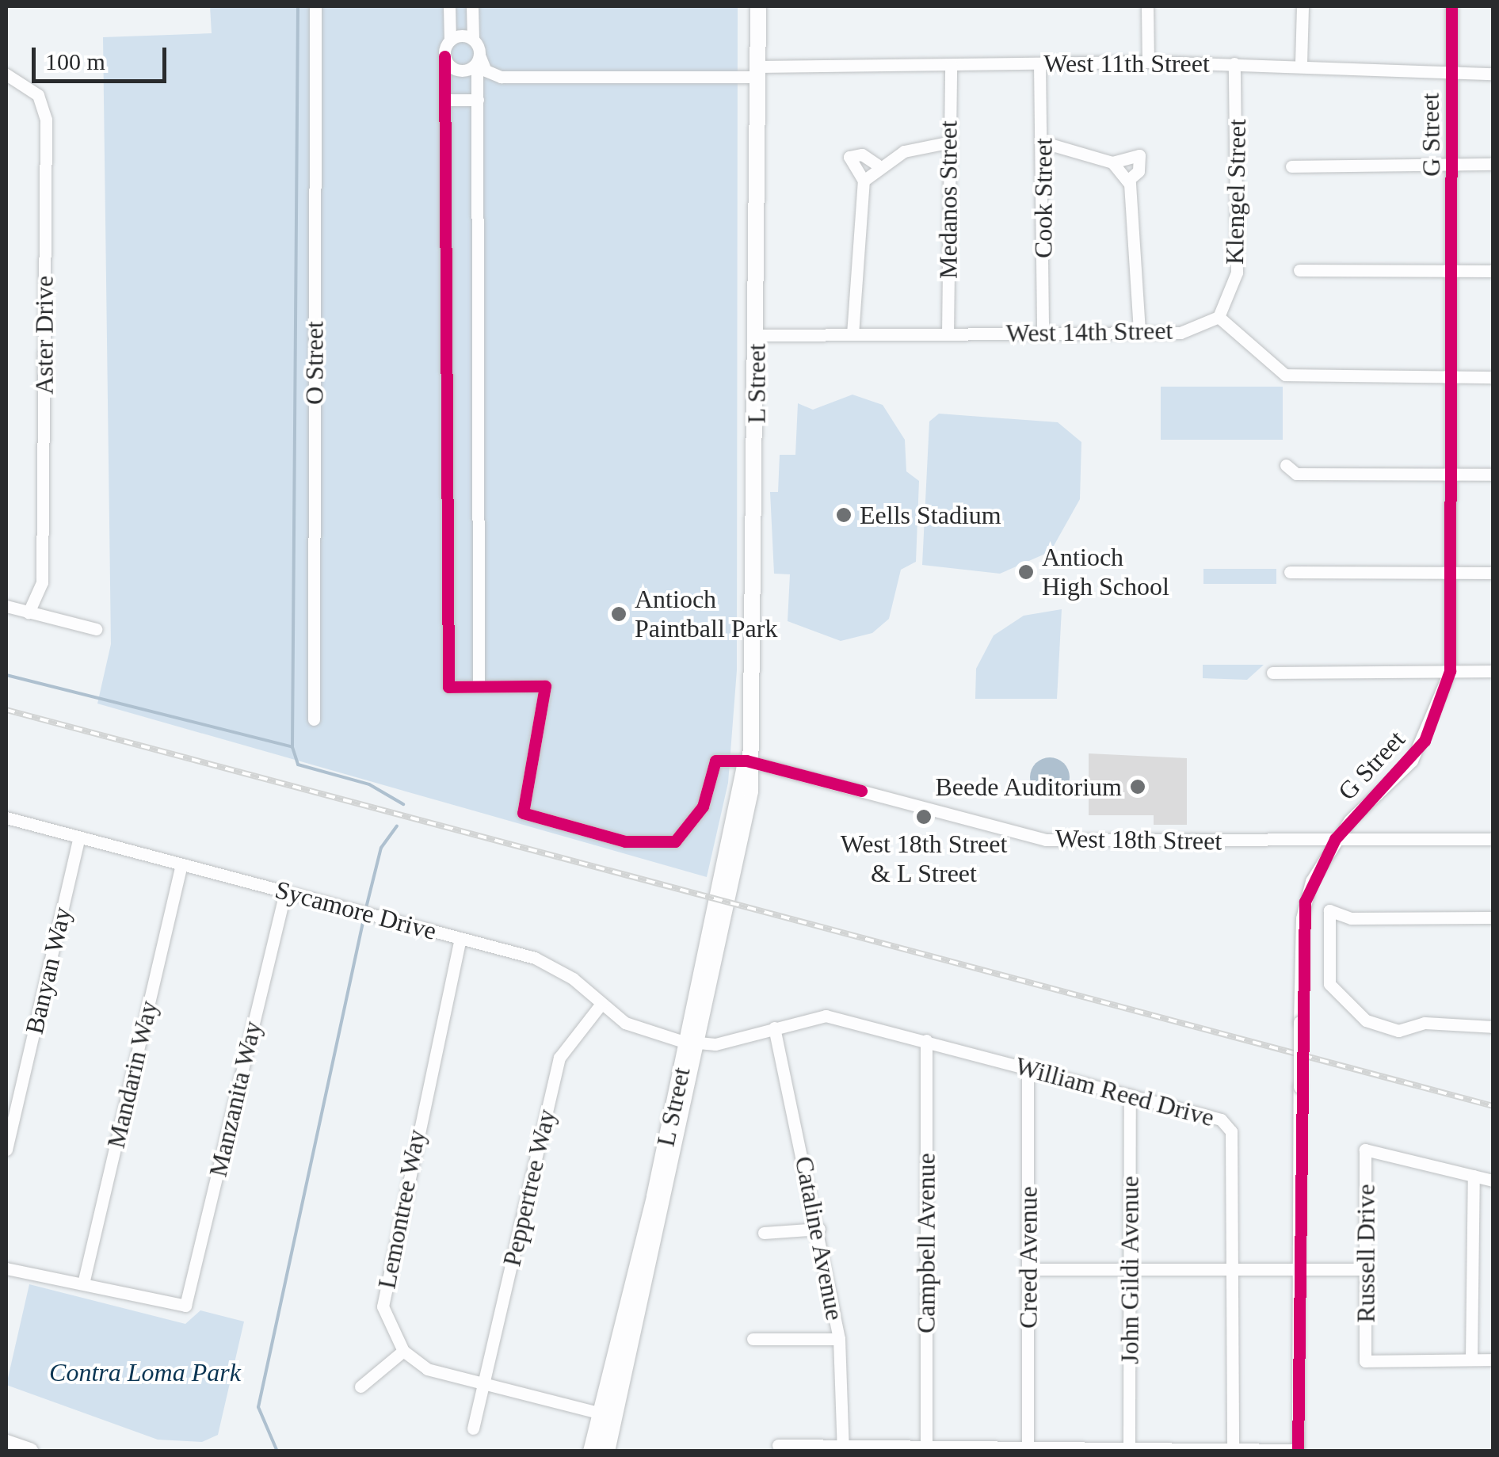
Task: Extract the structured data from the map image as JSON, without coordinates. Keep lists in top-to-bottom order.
{
  "streets": {
    "main road": ["L Street"],
    "street": [
      "West 11th Street",
      "G Street",
      "Klengel Street",
      "Cook Street",
      "Medanos Street",
      "West 14th Street",
      "Aster Drive",
      "O Street",
      "West 18th Street",
      "Sycamore Drive",
      "Banyan Way",
      "Mandarin Way",
      "William Reed Drive",
      "Manzanita Way",
      "Peppertree Way",
      "Lemontree Way",
      "Cataline Avenue",
      "Campbell Avenue",
      "Russell Drive",
      "Creed Avenue",
      "John Gildi Avenue"
    ]
  },
  "crossings": [
    ["West 11th Street", "G Street"],
    ["West 11th Street", "Klengel Street"],
    ["West 11th Street", "Cook Street"],
    ["West 11th Street", "Medanos Street"],
    ["West 11th Street", "L Street"],
    ["G Street", "West 18th Street"],
    ["Klengel Street", "West 14th Street"],
    ["Cook Street", "West 14th Street"],
    ["Medanos Street", "West 14th Street"],
    ["West 14th Street", "L Street"],
    ["L Street", "West 18th Street"],
    ["L Street", "Sycamore Drive"],
    ["L Street", "William Reed Drive"],
    ["Sycamore Drive", "Banyan Way"],
    ["Sycamore Drive", "Mandarin Way"],
    ["Sycamore Drive", "William Reed Drive"],
    ["Sycamore Drive", "Manzanita Way"],
    ["Sycamore Drive", "Peppertree Way"],
    ["Sycamore Drive", "Lemontree Way"],
    ["Mandarin Way", "Manzanita Way"],
    ["William Reed Drive", "Cataline Avenue"],
    ["William Reed Drive", "Campbell Avenue"],
    ["William Reed Drive", "Creed Avenue"],
    ["William Reed Drive", "John Gildi Avenue"]
  ],
  "parks": ["Contra Loma Park"],
  "places": [
    "Eells Stadium",
    "Antioch High School",
    "Antioch Paintball Park",
    "Beede Auditorium",
    "West 18th Street & L Street"
  ],
  "scale_bar": "100 m"
}
